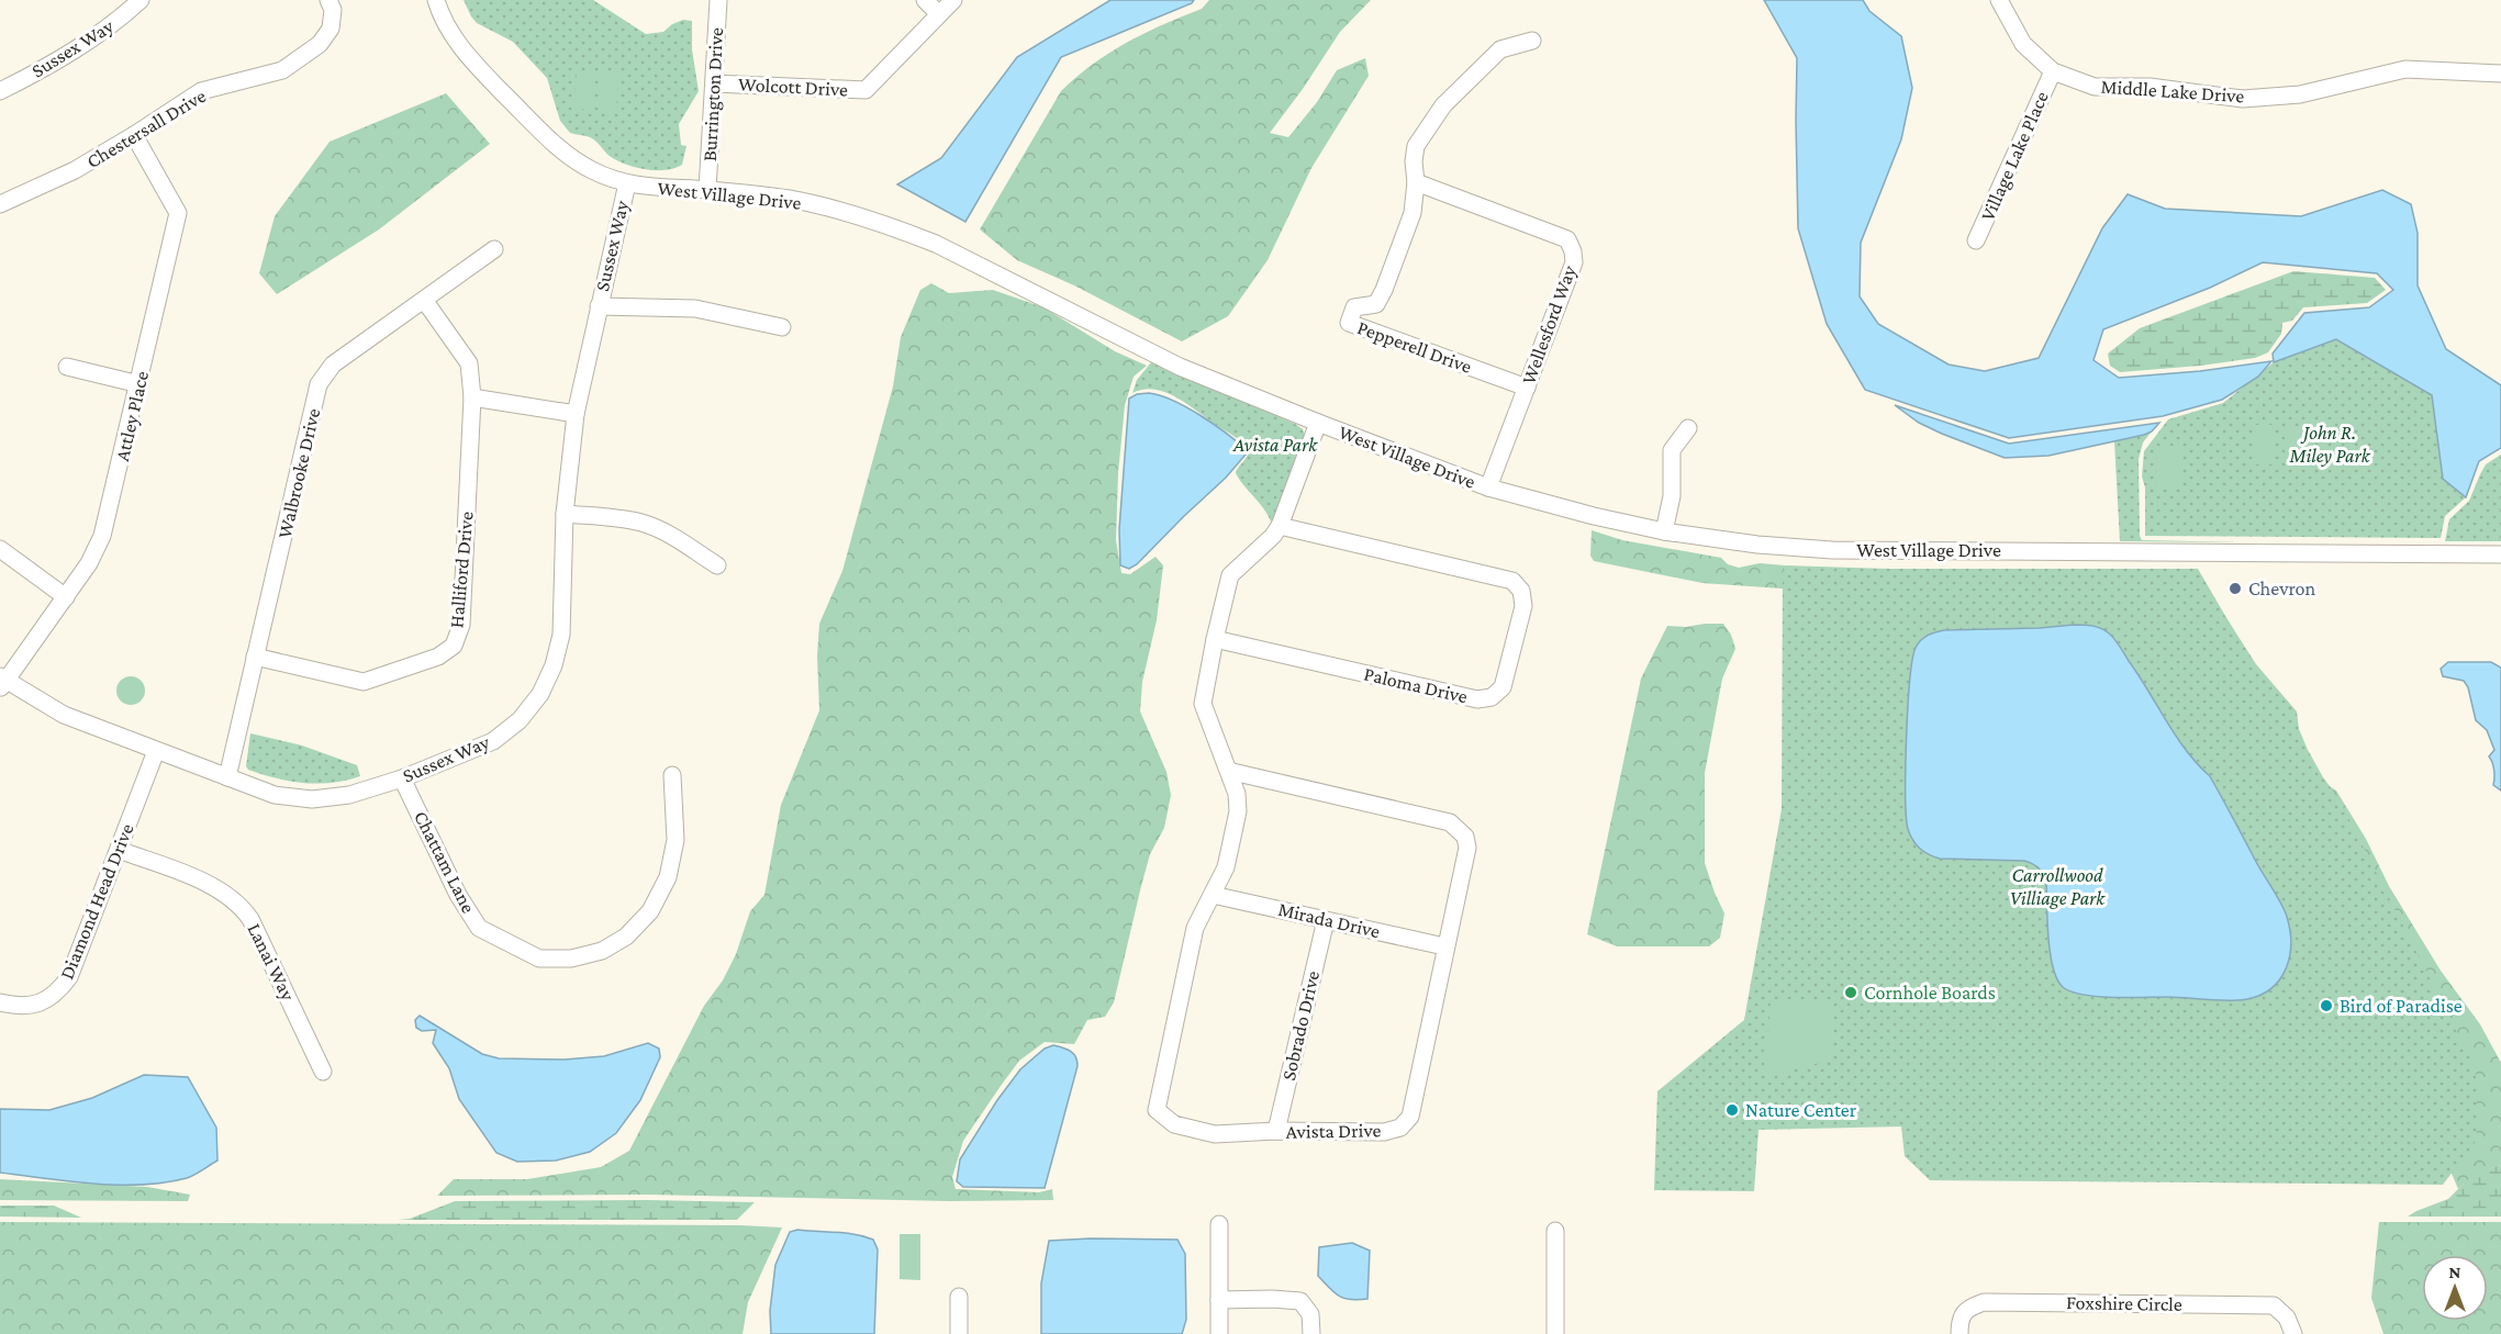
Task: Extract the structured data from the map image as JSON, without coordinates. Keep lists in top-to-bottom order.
{
  "streets": {
    "street": [
      "Sussex Way",
      "Wolcott Drive",
      "Middle Lake Drive",
      "Burrington Drive",
      "Chestersall Drive",
      "Village Lake Place",
      "West Village Drive",
      "Wellesford Way",
      "Pepperell Drive",
      "Attley Place",
      "Walbrooke Drive",
      "Halliford Drive",
      "Paloma Drive",
      "Chattam Lane",
      "Diamond Head Drive",
      "Mirada Drive",
      "Lanai Way",
      "Sobrado Drive",
      "Avista Drive",
      "Foxshire Circle"
    ]
  },
  "crossings": [
    ["Sussex Way", "West Village Drive"],
    ["Sussex Way", "Attley Place"],
    ["Sussex Way", "Walbrooke Drive"],
    ["Sussex Way", "Chattam Lane"],
    ["Sussex Way", "Diamond Head Drive"],
    ["Wolcott Drive", "Burrington Drive"],
    ["Middle Lake Drive", "Village Lake Place"],
    ["Burrington Drive", "West Village Drive"],
    ["Chestersall Drive", "Attley Place"],
    ["West Village Drive", "Wellesford Way"],
    ["West Village Drive", "Avista Drive"],
    ["Wellesford Way", "Pepperell Drive"],
    ["Walbrooke Drive", "Halliford Drive"],
    ["Paloma Drive", "Avista Drive"],
    ["Diamond Head Drive", "Lanai Way"],
    ["Mirada Drive", "Sobrado Drive"],
    ["Mirada Drive", "Avista Drive"],
    ["Sobrado Drive", "Avista Drive"]
  ],
  "parks": ["John R. Miley Park", "Avista Park", "Carrollwood Villiage Park"],
  "places": [
    "Chevron",
    "Cornhole Boards",
    "Bird of Paradise",
    "Nature Center"
  ],
  "north": "top"
}
